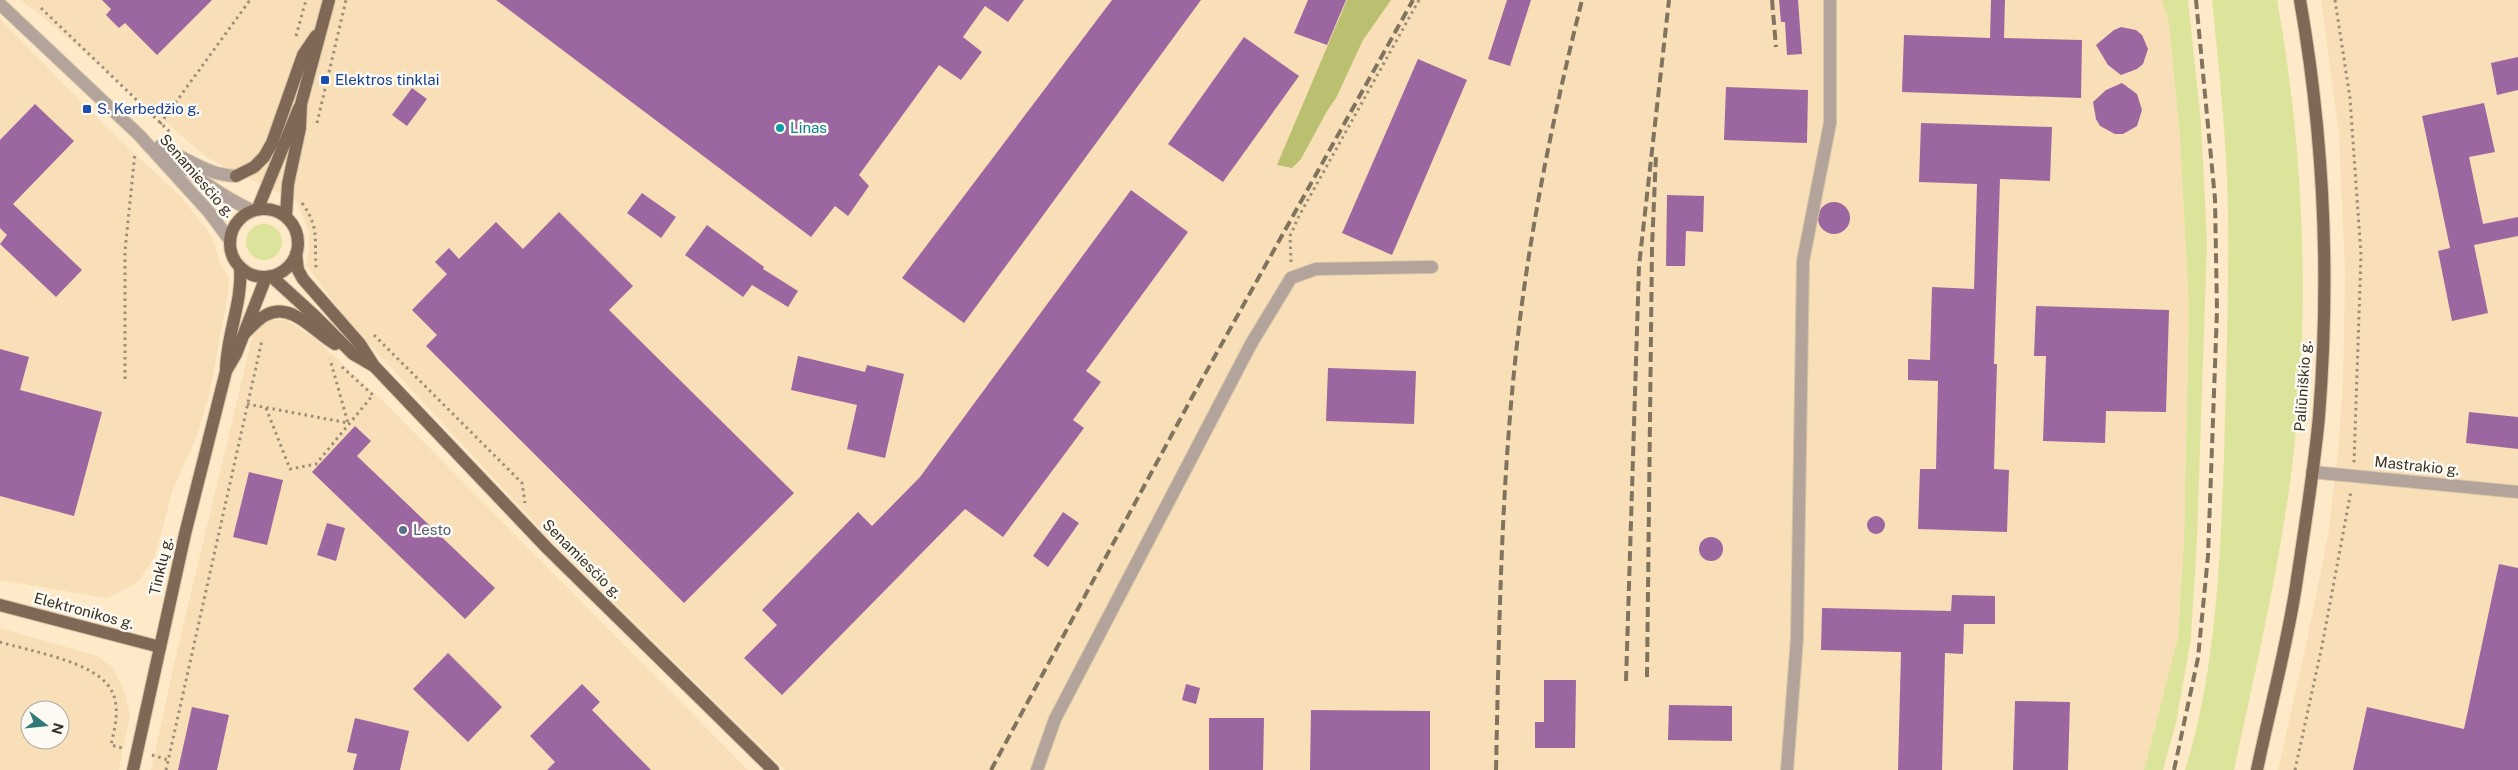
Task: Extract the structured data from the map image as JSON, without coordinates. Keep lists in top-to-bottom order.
{
  "streets": {
    "main road": [
      "Senamiesčio g.",
      "Paliūniškio g.",
      "Tinklų g.",
      "Elektronikos g."
    ],
    "street": ["Mastrakio g."]
  },
  "crossings": [
    ["Senamiesčio g.", "Tinklų g."],
    ["Paliūniškio g.", "Mastrakio g."],
    ["Tinklų g.", "Elektronikos g."]
  ],
  "places": {
    "transit": ["Elektros tinklai", "S. Kerbedžio g."],
    "other": ["Linas", "Lesto"]
  },
  "north": "right"
}
